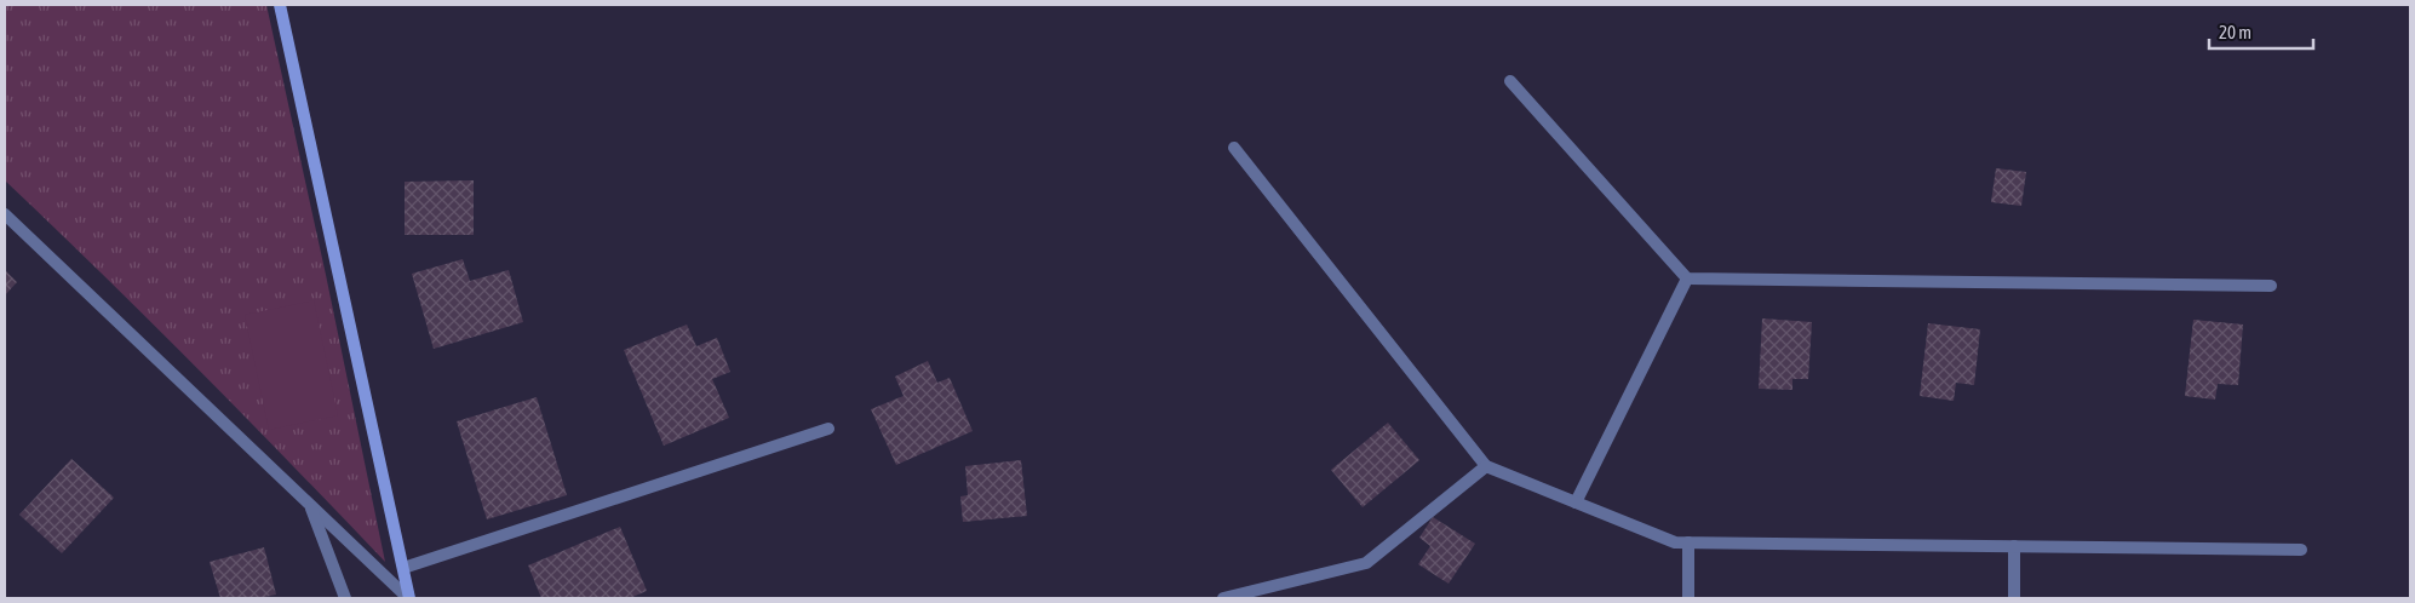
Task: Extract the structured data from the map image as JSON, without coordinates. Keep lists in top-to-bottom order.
{
  "scale_bar": "20 m"
}
